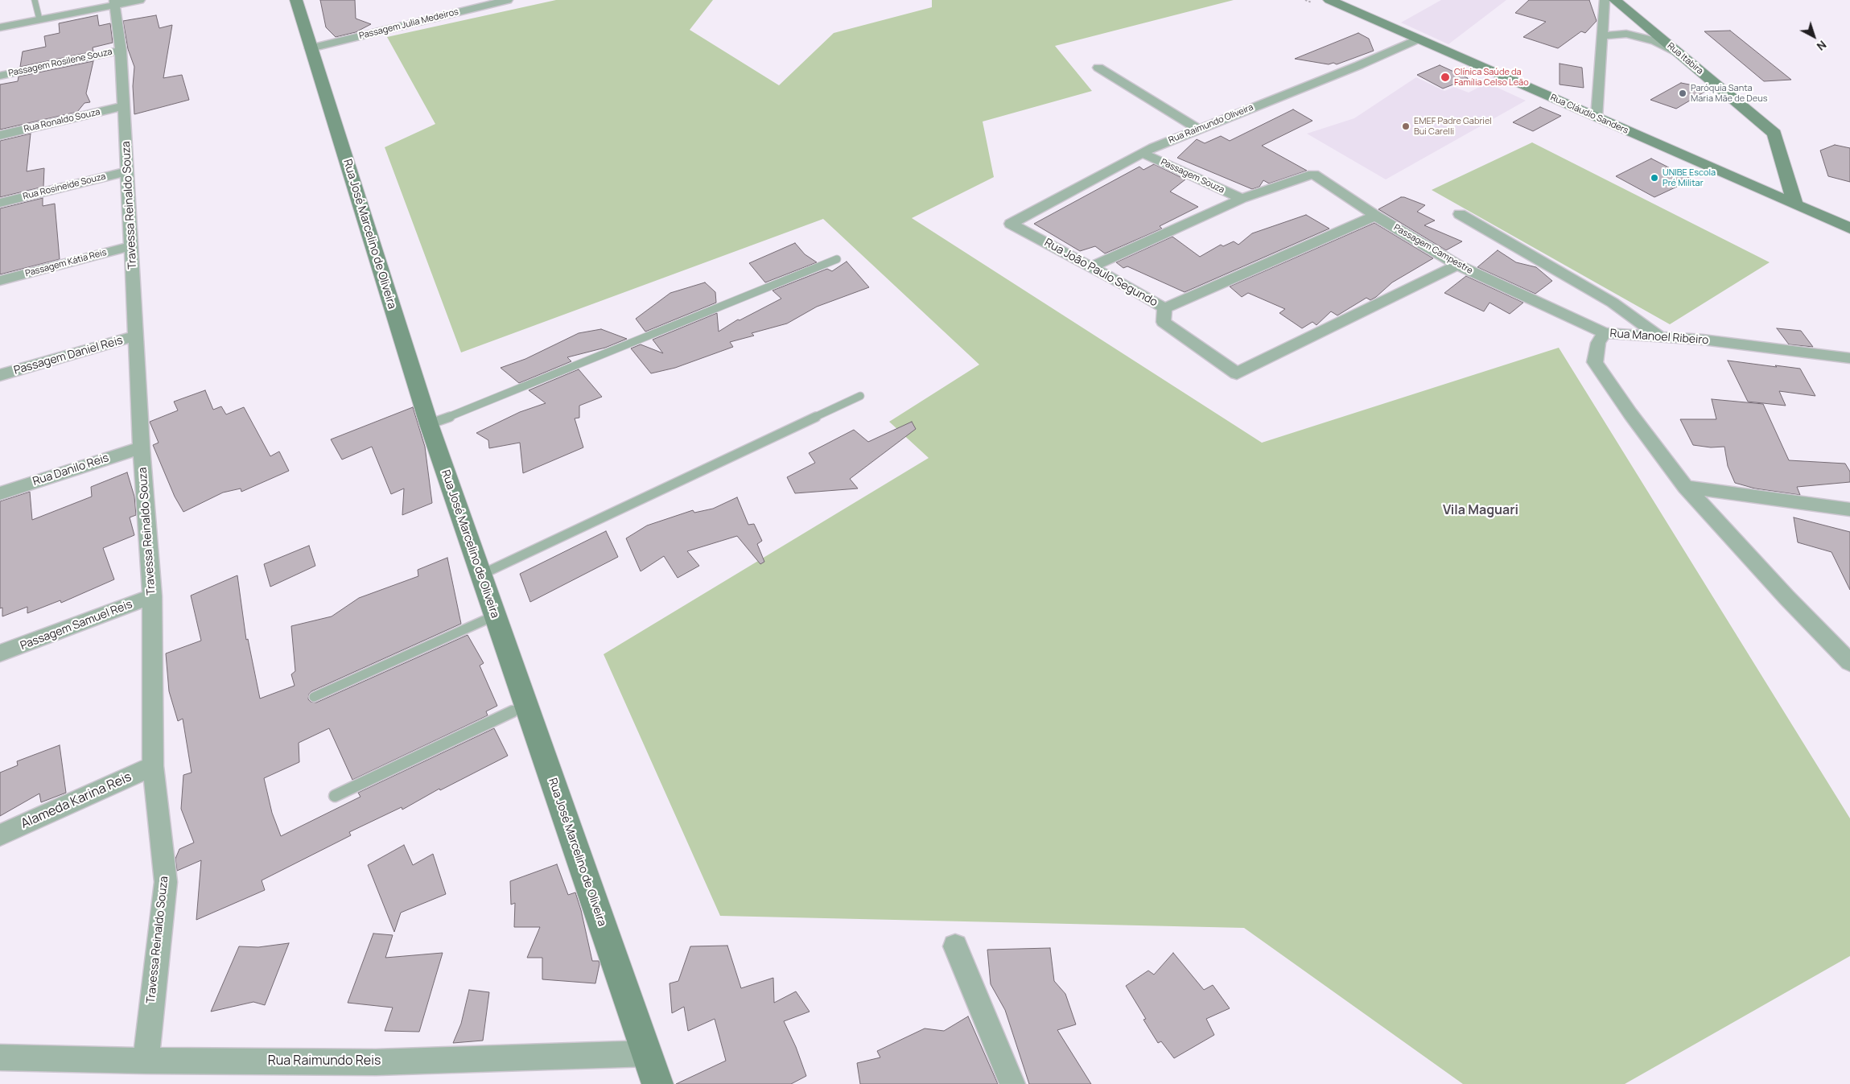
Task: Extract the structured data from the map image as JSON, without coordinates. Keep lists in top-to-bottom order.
{
  "streets": {
    "street": [
      "Passagem Julia Medeiros",
      "Rua Itabira",
      "Passagem Rosilene Souza",
      "Rua Cláudio Sanders",
      "Rua Ronaldo Souza",
      "Rua Raimundo Oliveira",
      "Passagem Souza",
      "Rua Rosineide Souza",
      "Travessa Reinaldo Souza",
      "Rua José Marcelino de Oliveira",
      "Passagem Campestre",
      "Passagem Kátia Reis",
      "Rua João Paulo Segundo",
      "Rua Manoel Ribeiro",
      "Passagem Daniel Reis",
      "Rua Danilo Reis",
      "Passagem Samuel Reis",
      "Alameda Karina Reis",
      "Rua Raimundo Reis"
    ]
  },
  "crossings": [
    ["Passagem Julia Medeiros", "Rua José Marcelino de Oliveira"],
    ["Rua Itabira", "Rua Cláudio Sanders"],
    ["Passagem Rosilene Souza", "Travessa Reinaldo Souza"],
    ["Rua Cláudio Sanders", "Rua Raimundo Oliveira"],
    ["Rua Ronaldo Souza", "Travessa Reinaldo Souza"],
    ["Rua Raimundo Oliveira", "Passagem Souza"],
    ["Rua Raimundo Oliveira", "Rua João Paulo Segundo"],
    ["Passagem Souza", "Passagem Campestre"],
    ["Rua Rosineide Souza", "Travessa Reinaldo Souza"],
    ["Travessa Reinaldo Souza", "Passagem Kátia Reis"],
    ["Travessa Reinaldo Souza", "Passagem Daniel Reis"],
    ["Travessa Reinaldo Souza", "Rua Danilo Reis"],
    ["Travessa Reinaldo Souza", "Passagem Samuel Reis"],
    ["Travessa Reinaldo Souza", "Alameda Karina Reis"],
    ["Travessa Reinaldo Souza", "Rua Raimundo Reis"],
    ["Rua José Marcelino de Oliveira", "Rua Raimundo Reis"],
    ["Passagem Campestre", "Rua João Paulo Segundo"],
    ["Passagem Campestre", "Rua Manoel Ribeiro"]
  ],
  "districts": ["Vila Maguari"],
  "places": [
    "Clínica Saúde da Família Celso Leão",
    "Paróquia Santa Maria Mãe de Deus",
    "EMEF Padre Gabriel Bui Carelli",
    "UNIBE Escola Pré Militar"
  ],
  "north": "bottom right"
}
